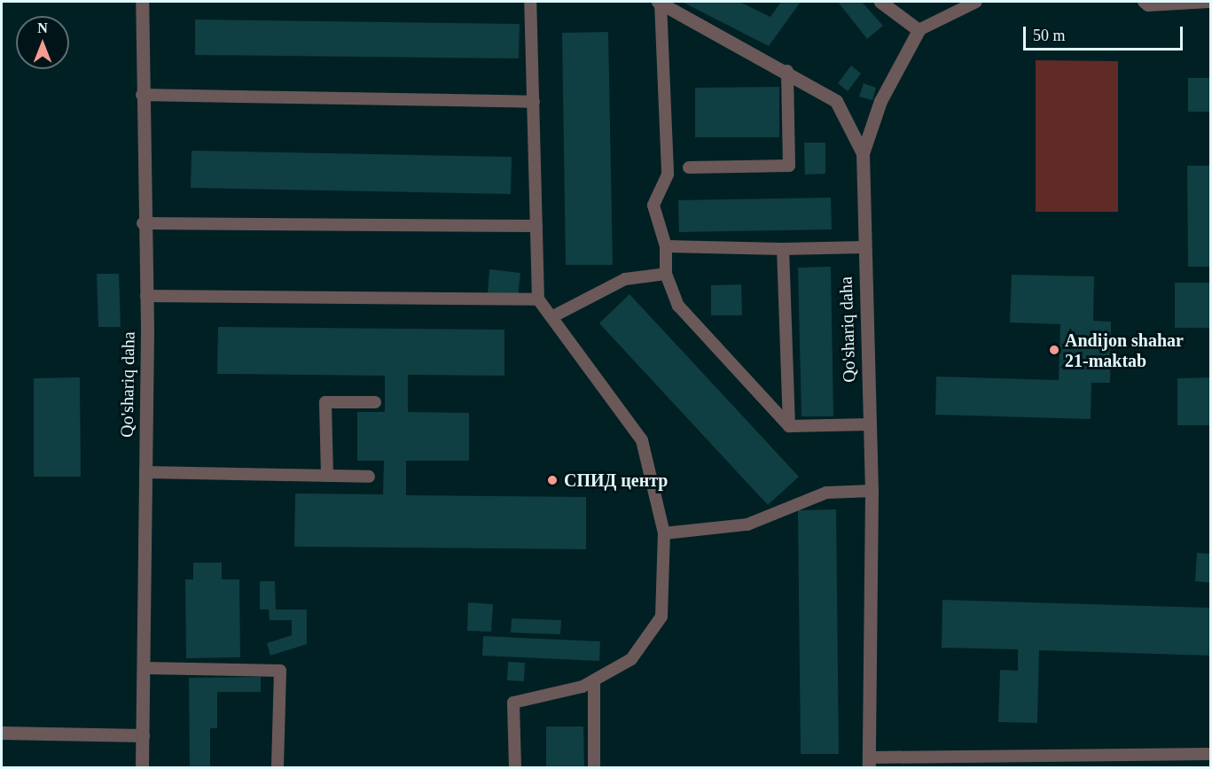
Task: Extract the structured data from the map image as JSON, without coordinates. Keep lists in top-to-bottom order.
{
  "streets": {
    "street": ["Qo'shariq daha"]
  },
  "places": ["Andijon shahar 21-maktab", "СПИД центр"],
  "scale_bar": "50 m",
  "north": "top"
}
